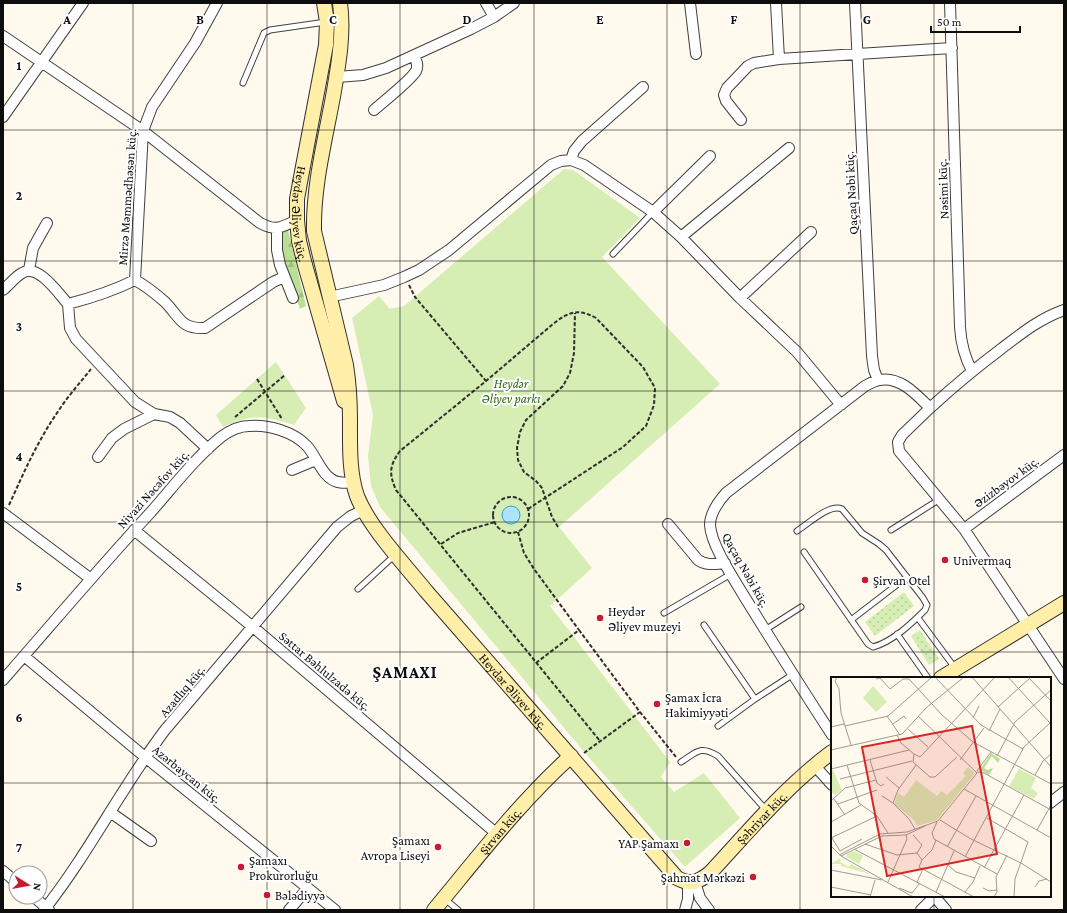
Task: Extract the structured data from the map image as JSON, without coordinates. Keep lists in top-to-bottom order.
{
  "streets": {
    "street": [
      "Nəsimi küç.",
      "Qaçaq Nəbi küç.",
      "Mirzə Məmmədhəsən küç.",
      "Heydər Əliyev küç.",
      "Əzizbəyov küç.",
      "Niyazi Nəcəfov küç.",
      "Səttar Bəhlulzadə küç.",
      "Azadlıq küç.",
      "Azərbaycan küç.",
      "Şəhriyar küç.",
      "Şirvan küç."
    ]
  },
  "crossings": [
    ["Heydər Əliyev küç.", "Niyazi Nəcəfov küç."],
    ["Heydər Əliyev küç.", "Azadlıq küç."],
    ["Heydər Əliyev küç.", "Şəhriyar küç."],
    ["Heydər Əliyev küç.", "Şirvan küç."],
    ["Niyazi Nəcəfov küç.", "Səttar Bəhlulzadə küç."],
    ["Niyazi Nəcəfov küç.", "Azərbaycan küç."],
    ["Səttar Bəhlulzadə küç.", "Azadlıq küç."],
    ["Səttar Bəhlulzadə küç.", "Şirvan küç."],
    ["Azadlıq küç.", "Azərbaycan küç."]
  ],
  "districts": ["ŞAMAXI"],
  "parks": ["Heydər Əliyev parkı"],
  "places": [
    "Univermaq",
    "Şirvan Otel",
    "Heydər Əliyev muzeyi",
    "Şamax İcra Hakimiyyəti",
    "YAP Şamaxı",
    "Şamaxı Avropa Liseyi",
    "Şamaxı Prokurorluğu",
    "Şahmat Mərkəzi",
    "Bələdiyyə"
  ],
  "scale_bar": "50 m",
  "north": "right",
  "grid": {
    "columns": [
      "A",
      "B",
      "C",
      "D",
      "E",
      "F",
      "G"
    ],
    "rows": [
      "1",
      "2",
      "3",
      "4",
      "5",
      "6",
      "7"
    ]
  }
}
